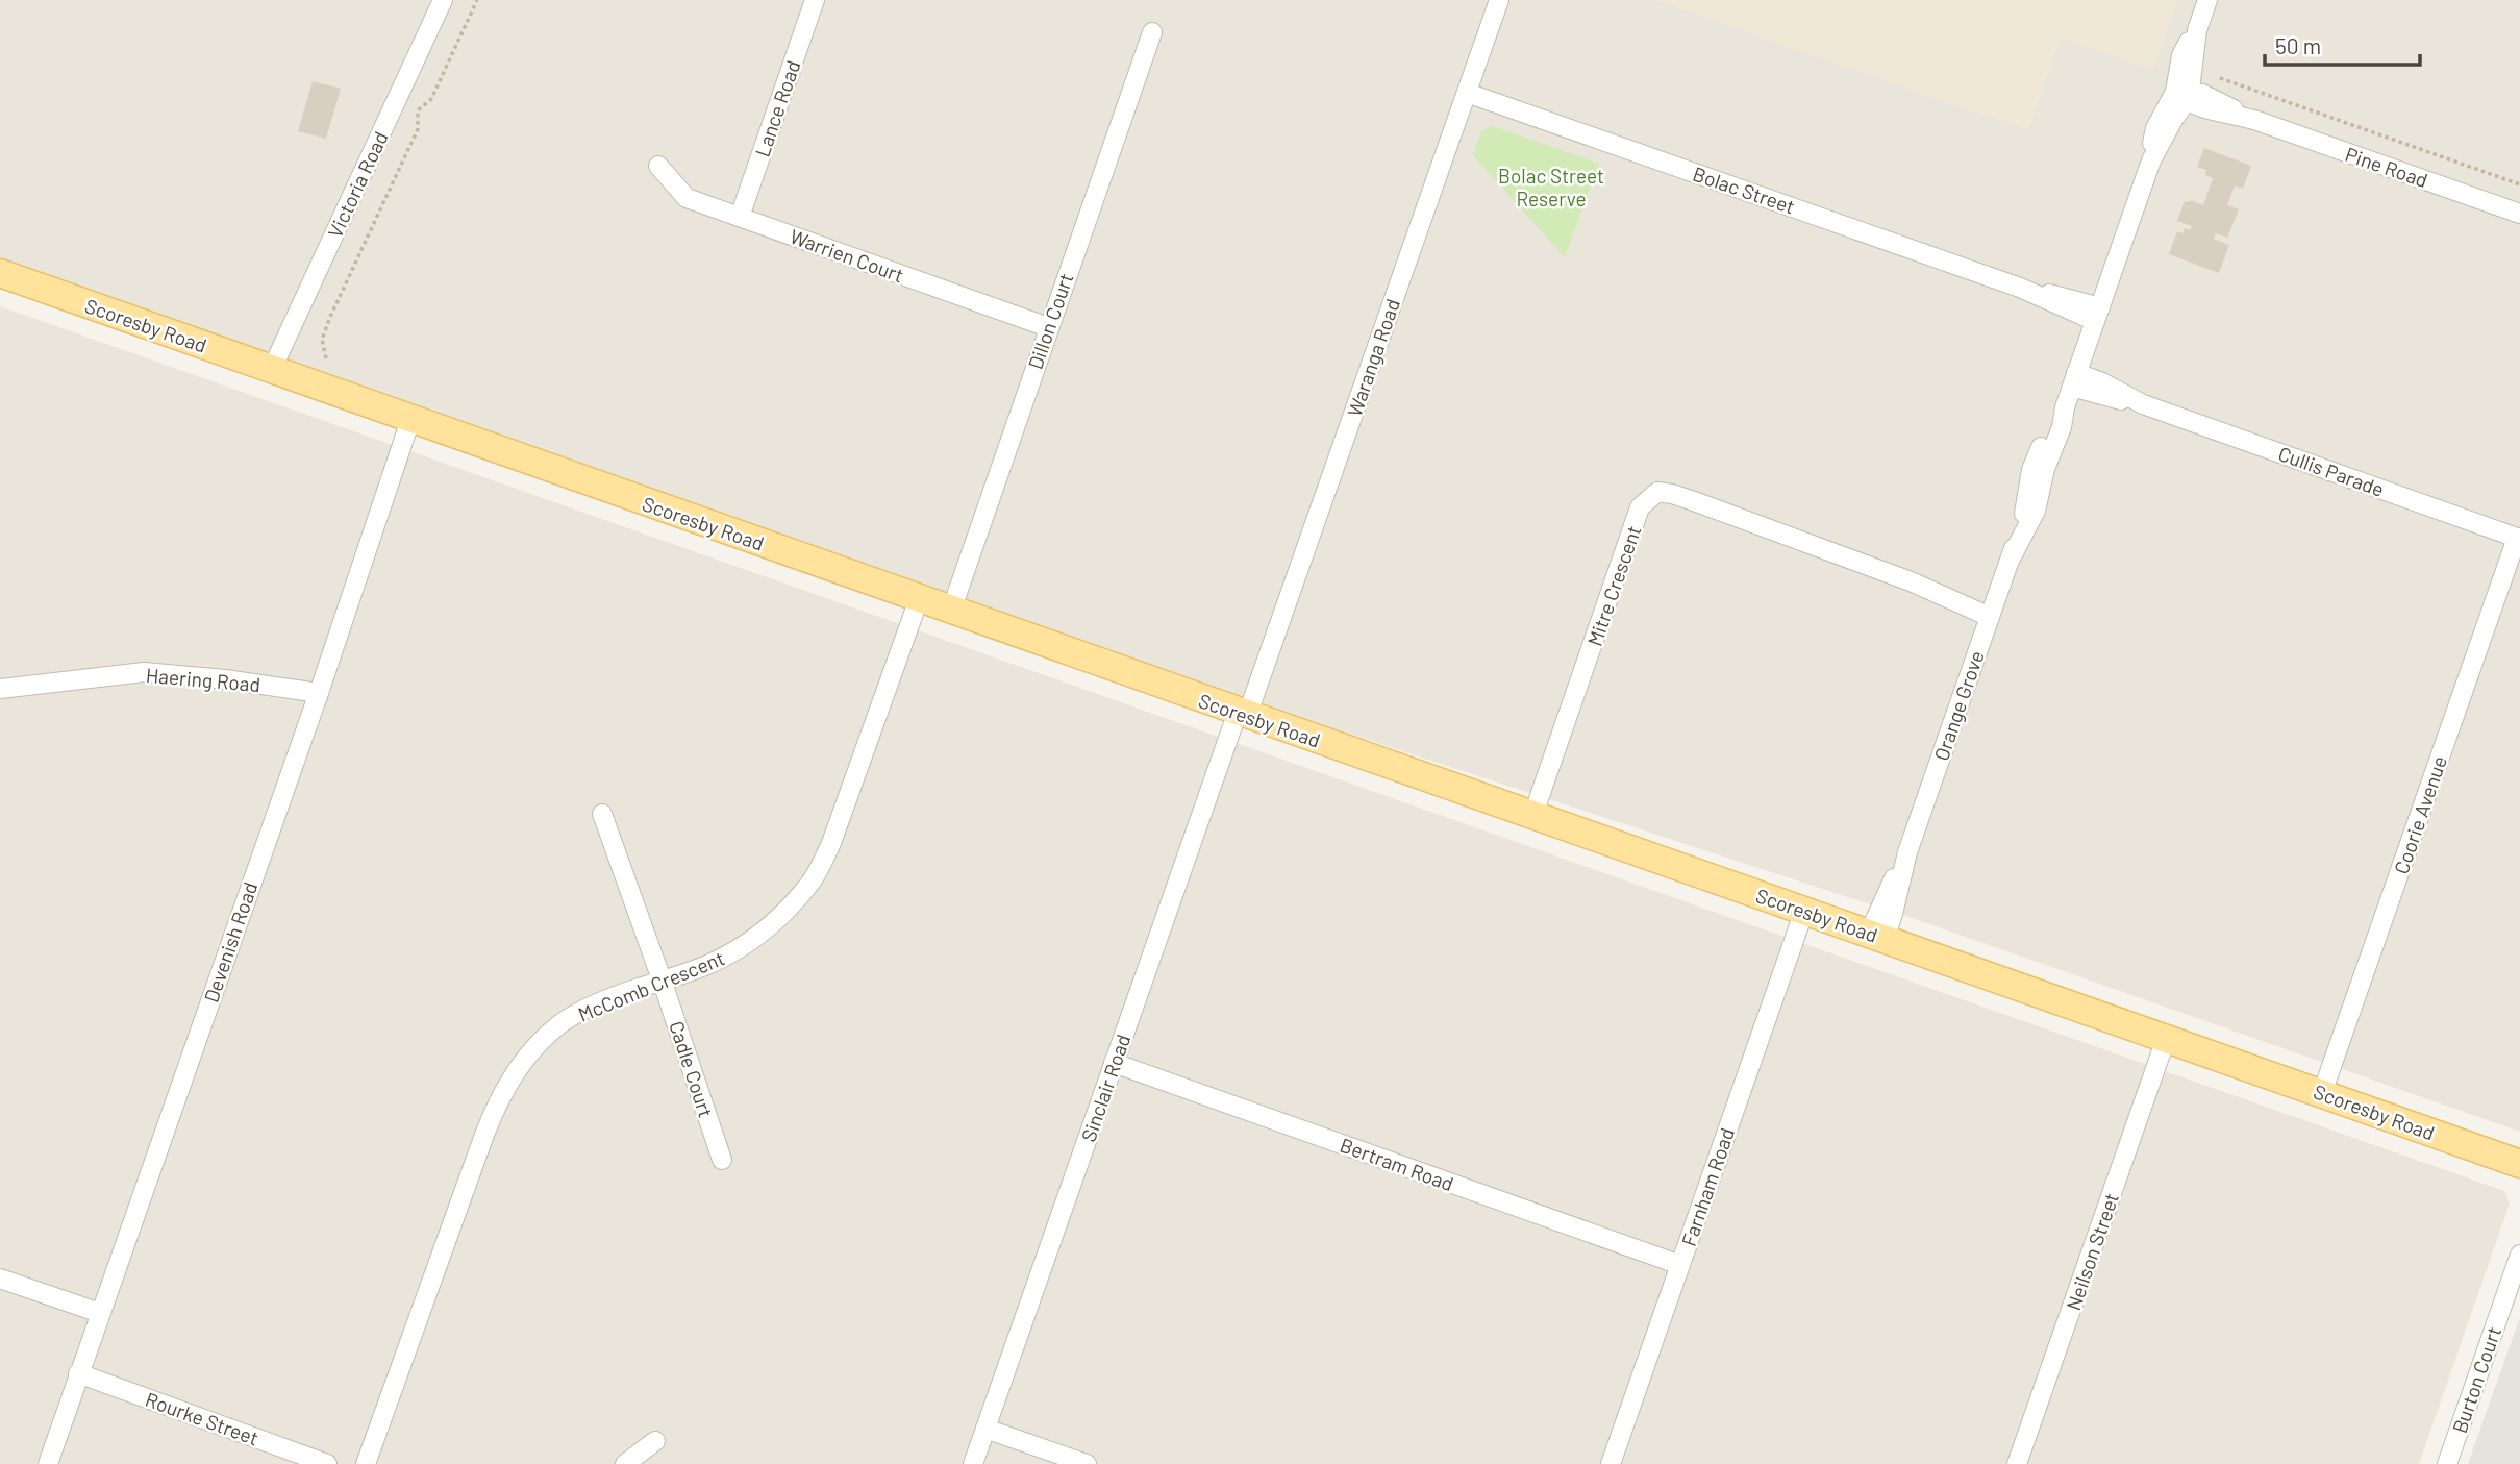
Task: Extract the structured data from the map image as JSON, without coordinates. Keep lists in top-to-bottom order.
{
  "streets": {
    "main road": ["Scoresby Road"],
    "street": [
      "Lance Road",
      "Pine Road",
      "Victoria Road",
      "Bolac Street",
      "Warrien Court",
      "Dillon Court",
      "Waranga Road",
      "Cullis Parade",
      "Mitre Crescent",
      "Haering Road",
      "Orange Grove",
      "Coorie Avenue",
      "Devenish Road",
      "McComb Crescent",
      "Cadle Court",
      "Sinclair Road",
      "Bertram Road",
      "Farnham Road",
      "Neilson Street",
      "Burton Court",
      "Rourke Street"
    ]
  },
  "crossings": [
    ["Lance Road", "Warrien Court"],
    ["Pine Road", "Orange Grove"],
    ["Victoria Road", "Scoresby Road"],
    ["Bolac Street", "Waranga Road"],
    ["Bolac Street", "Orange Grove"],
    ["Warrien Court", "Dillon Court"],
    ["Dillon Court", "Scoresby Road"],
    ["Scoresby Road", "Waranga Road"],
    ["Scoresby Road", "Mitre Crescent"],
    ["Scoresby Road", "Orange Grove"],
    ["Scoresby Road", "Coorie Avenue"],
    ["Scoresby Road", "Devenish Road"],
    ["Scoresby Road", "McComb Crescent"],
    ["Scoresby Road", "Sinclair Road"],
    ["Scoresby Road", "Farnham Road"],
    ["Scoresby Road", "Neilson Street"],
    ["Waranga Road", "Sinclair Road"],
    ["Cullis Parade", "Orange Grove"],
    ["Cullis Parade", "Coorie Avenue"],
    ["Mitre Crescent", "Orange Grove"],
    ["Haering Road", "Devenish Road"],
    ["Devenish Road", "Rourke Street"],
    ["McComb Crescent", "Cadle Court"],
    ["Sinclair Road", "Bertram Road"],
    ["Bertram Road", "Farnham Road"]
  ],
  "parks": ["Bolac Street Reserve"],
  "scale_bar": "50 m"
}
